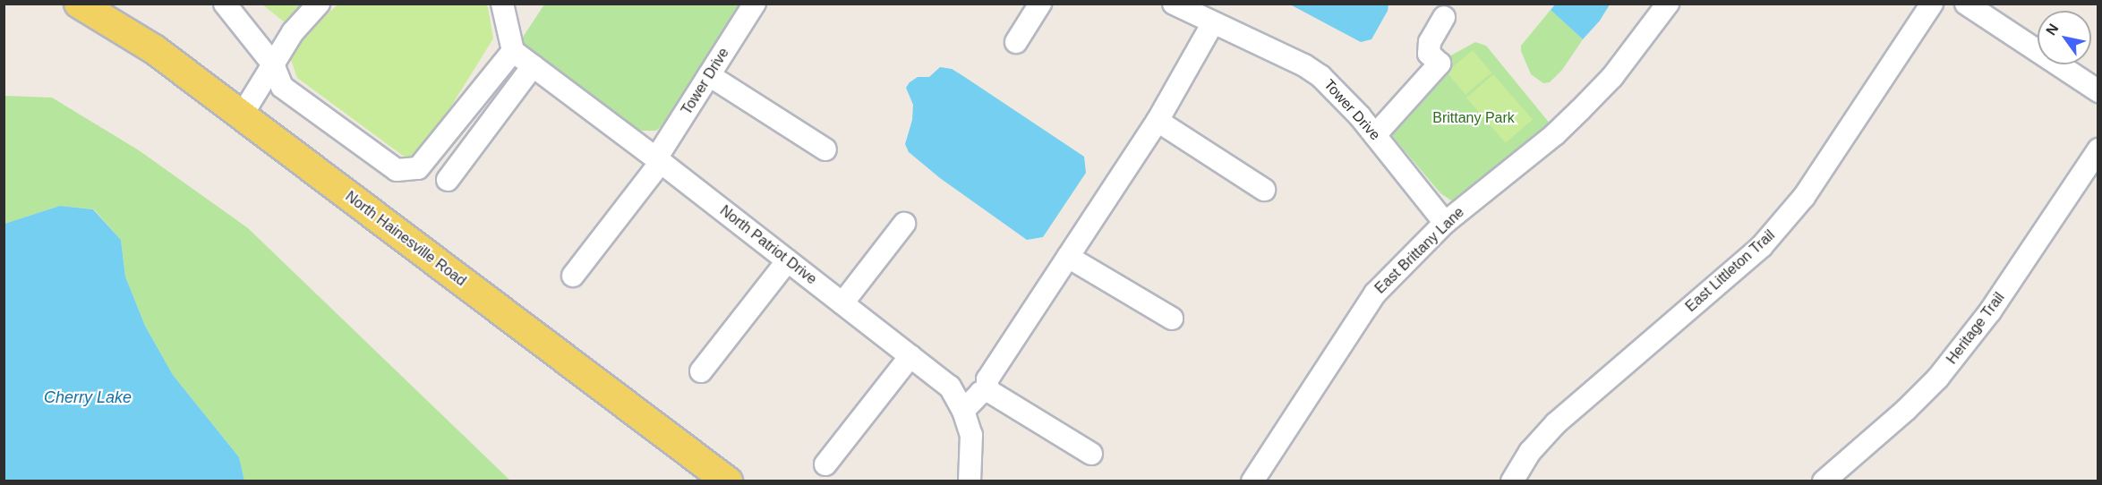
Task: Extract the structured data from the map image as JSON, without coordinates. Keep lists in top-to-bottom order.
{
  "streets": {
    "main road": ["North Hainesville Road"],
    "street": [
      "Tower Drive",
      "North Patriot Drive",
      "East Brittany Lane",
      "East Littleton Trail",
      "Heritage Trail"
    ]
  },
  "crossings": [
    ["Tower Drive", "North Patriot Drive"],
    ["Tower Drive", "East Brittany Lane"]
  ],
  "water": ["Cherry Lake"],
  "parks": ["Brittany Park"],
  "north": "top left"
}
